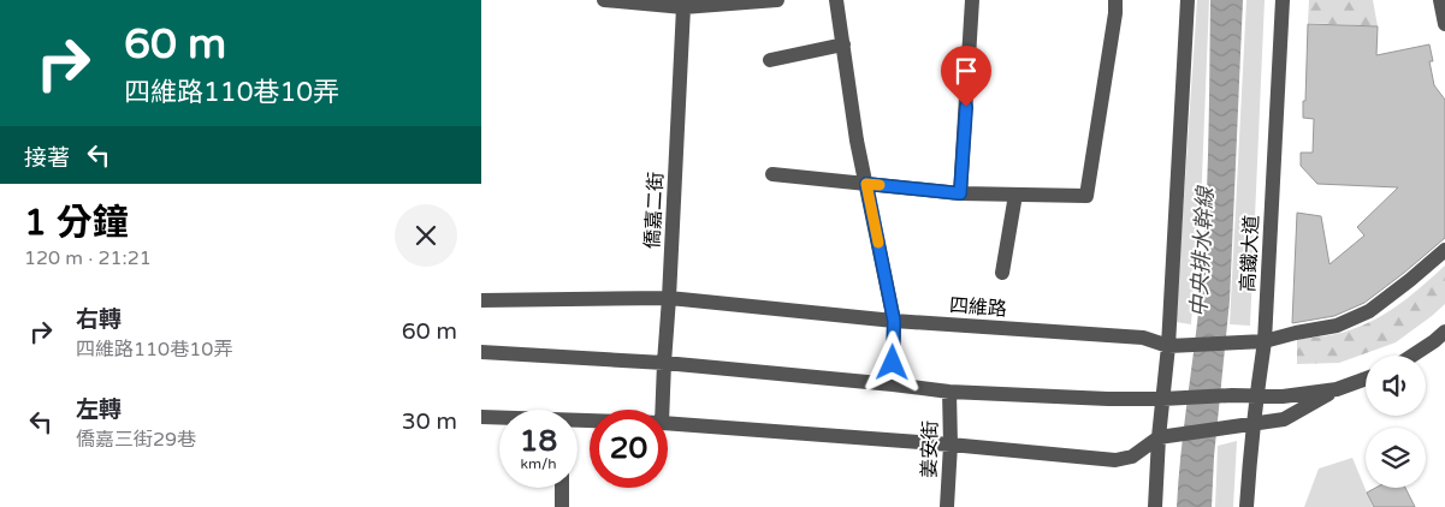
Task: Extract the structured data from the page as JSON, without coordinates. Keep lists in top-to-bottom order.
{
  "streets": {
    "street": [
      "僑嘉二街",
      "高鐵大道",
      "四維路",
      "姜安街"
    ]
  },
  "crossings": [
    ["僑嘉二街", "四維路"],
    ["高鐵大道", "四維路"]
  ],
  "water": ["中央排水幹線"],
  "page": {
    "turn": ["60 m", "四維路110巷10弄"],
    "then": "接著",
    "heading": ["1 分鐘", "120 m · 21:21"],
    "list": [
      {
        "name": "右轉",
        "note": "四維路110巷10弄",
        "value": "60 m"
      },
      {
        "name": "左轉",
        "note": "僑嘉三街29巷",
        "value": "30 m"
      }
    ],
    "speed": "18 km/h",
    "limit": "20"
  }
}
